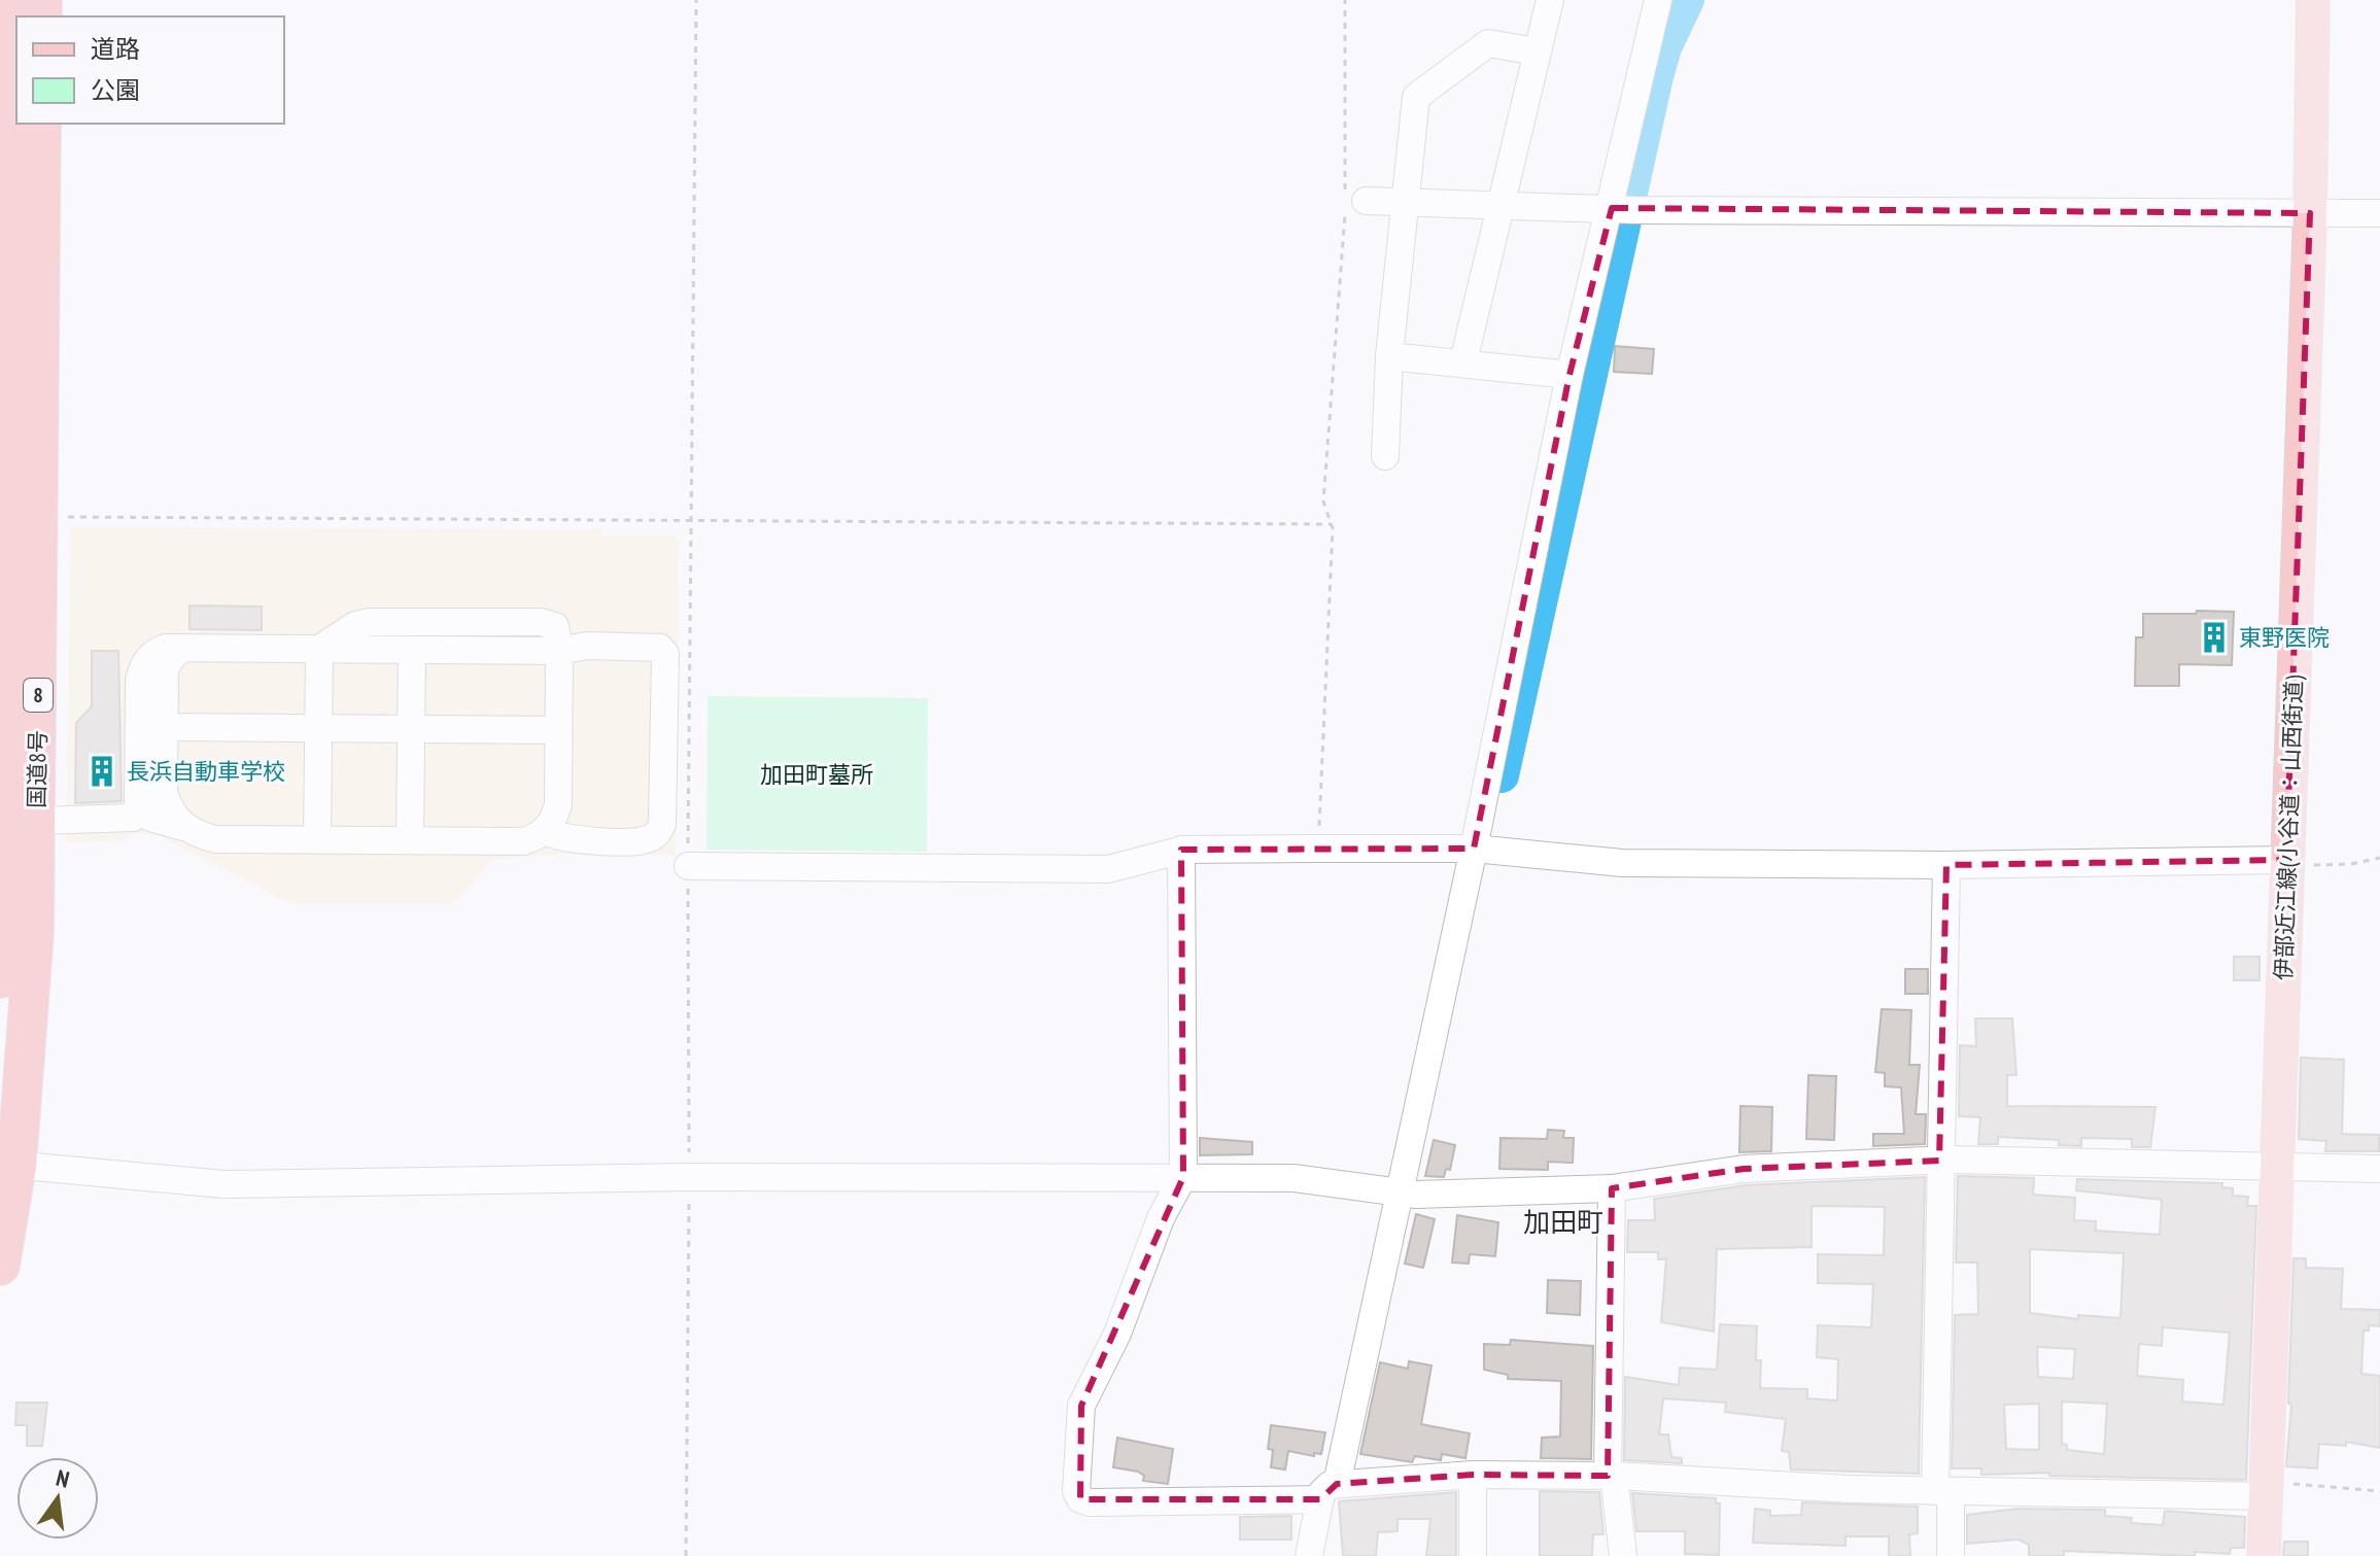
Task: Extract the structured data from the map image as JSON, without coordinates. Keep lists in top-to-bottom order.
{
  "streets": {
    "highway": ["8", "国道8号"],
    "main road": ["伊部近江線(小谷道：山西街道)"]
  },
  "districts": ["加田町"],
  "parks": ["加田町墓所"],
  "places": {
    "building": ["東野医院", "長浜自動車学校"]
  },
  "legend": ["道路", "公園"],
  "north": "top"
}
